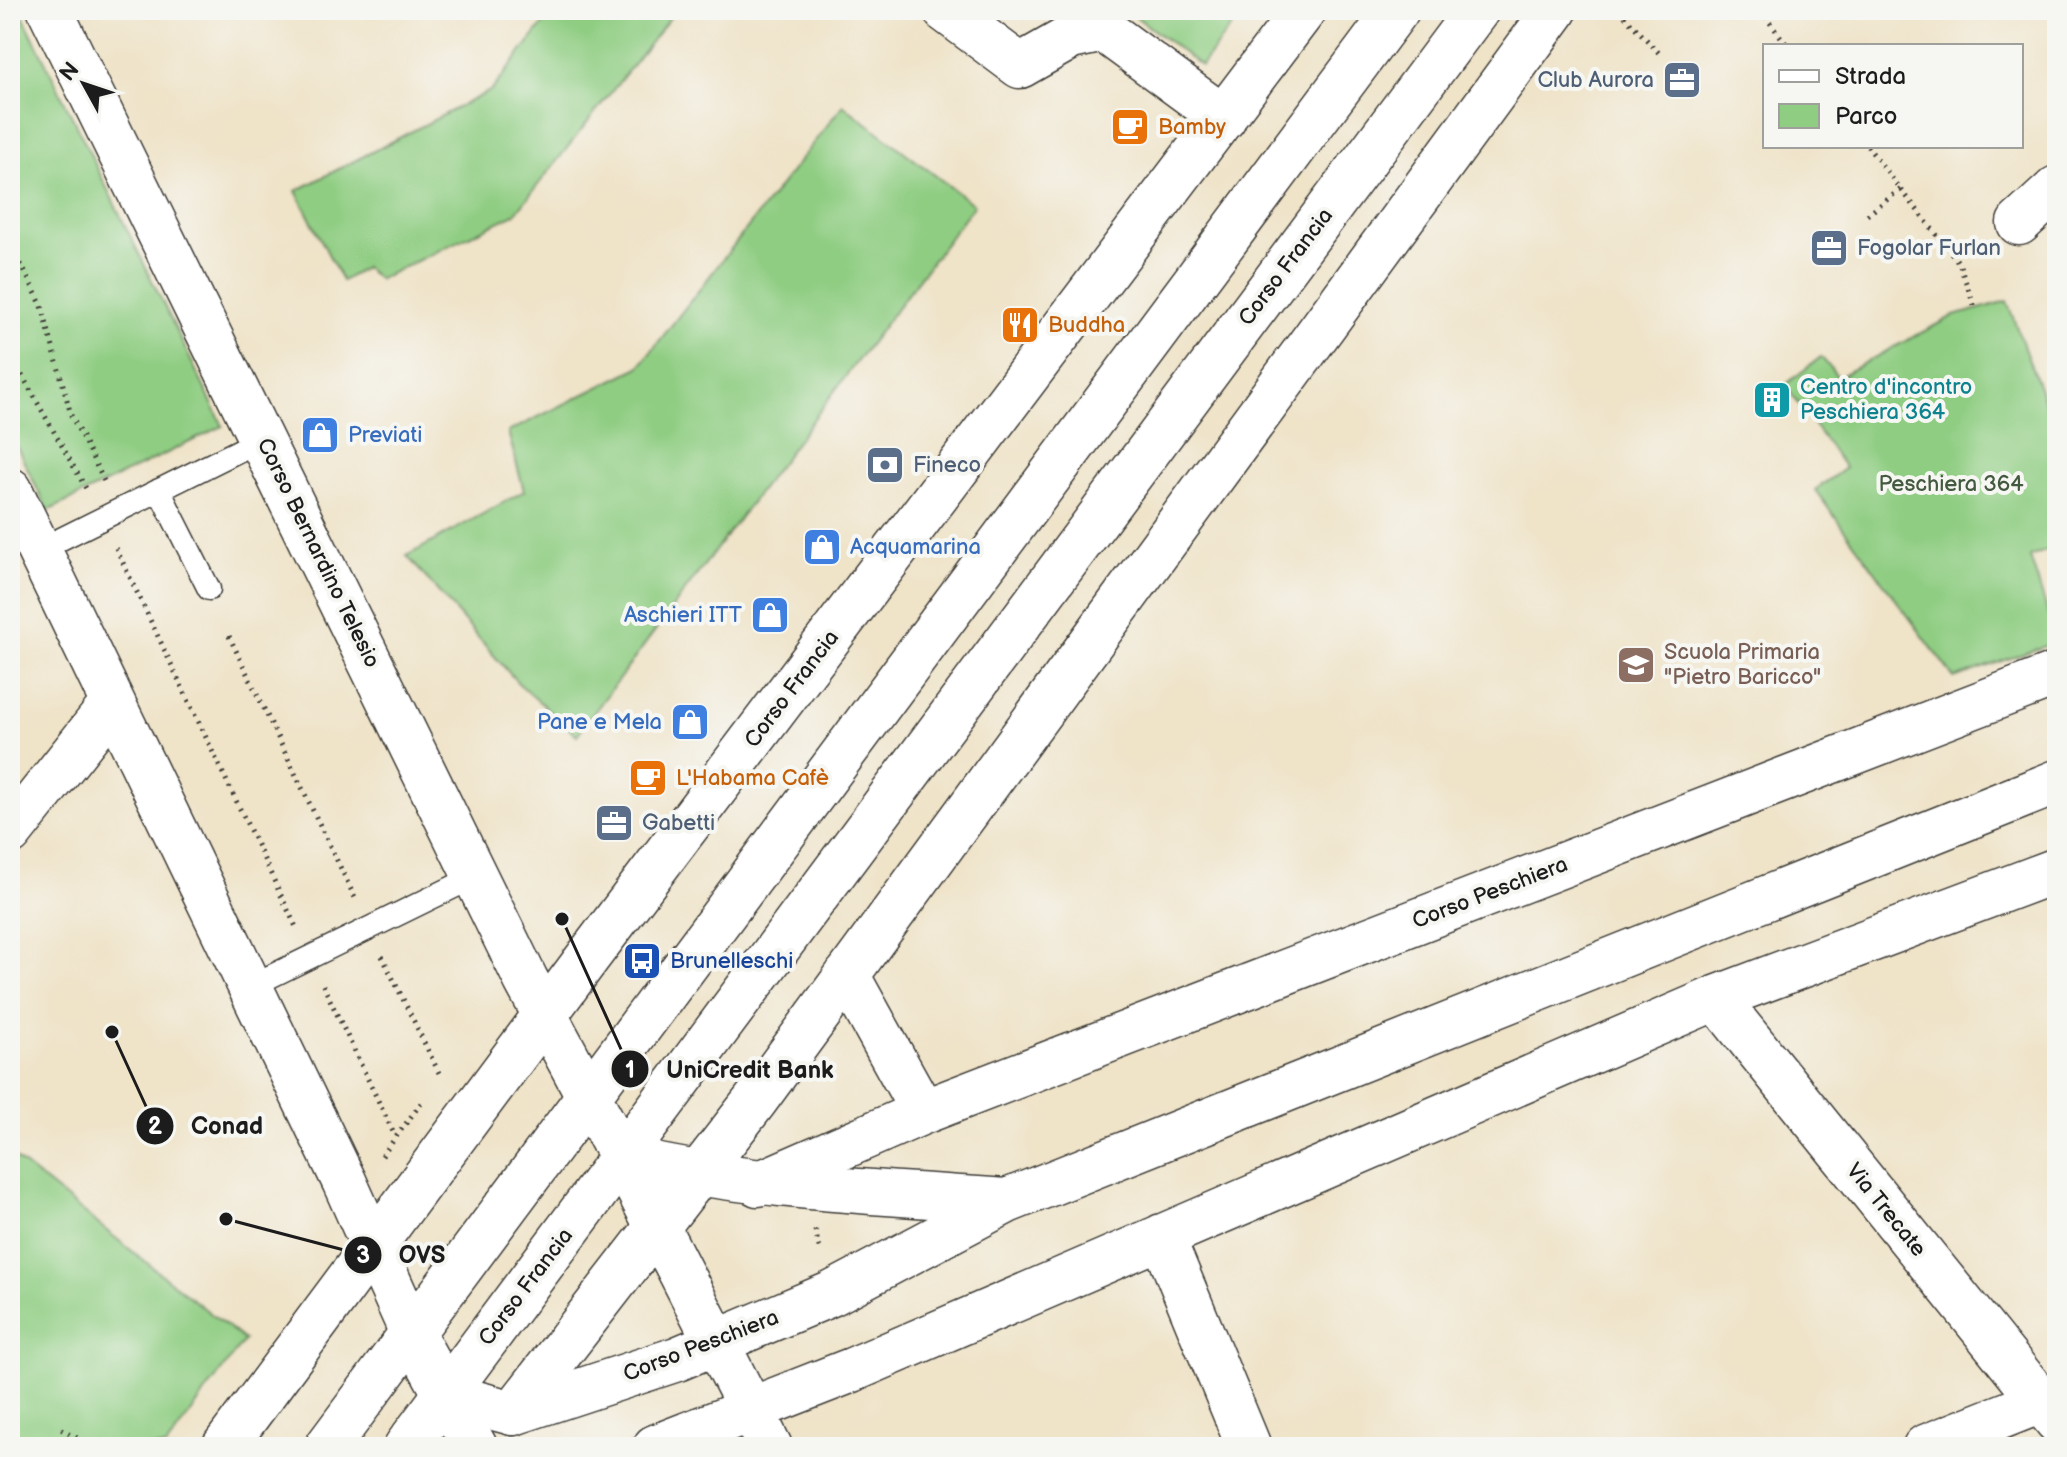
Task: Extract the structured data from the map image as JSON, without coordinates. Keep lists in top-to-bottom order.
{
  "streets": {
    "street": [
      "Corso Francia",
      "Corso Bernardino Telesio",
      "Corso Peschiera",
      "Via Trecate"
    ]
  },
  "crossings": [
    ["Corso Francia", "Corso Bernardino Telesio"],
    ["Corso Francia", "Corso Peschiera"]
  ],
  "parks": ["Peschiera 364"],
  "places": {
    "office": ["Club Aurora", "Fogolar Furlan", "Gabetti"],
    "cafe": ["Bamby", "L'Habama Cafè"],
    "restaurant": ["Buddha"],
    "building": ["Centro d'incontro Peschiera 364"],
    "shop": [
      "Previati",
      "Acquamarina",
      "Aschieri ITT",
      "Pane e Mela"
    ],
    "bank": ["Fineco"],
    "school or university": ["Scuola Primaria \"Pietro Baricco\""],
    "other": ["UniCredit Bank", "Conad", "OVS"],
    "bus stop": ["Brunelleschi"]
  },
  "legend": ["Strada", "Parco"],
  "north": "top left"
}
